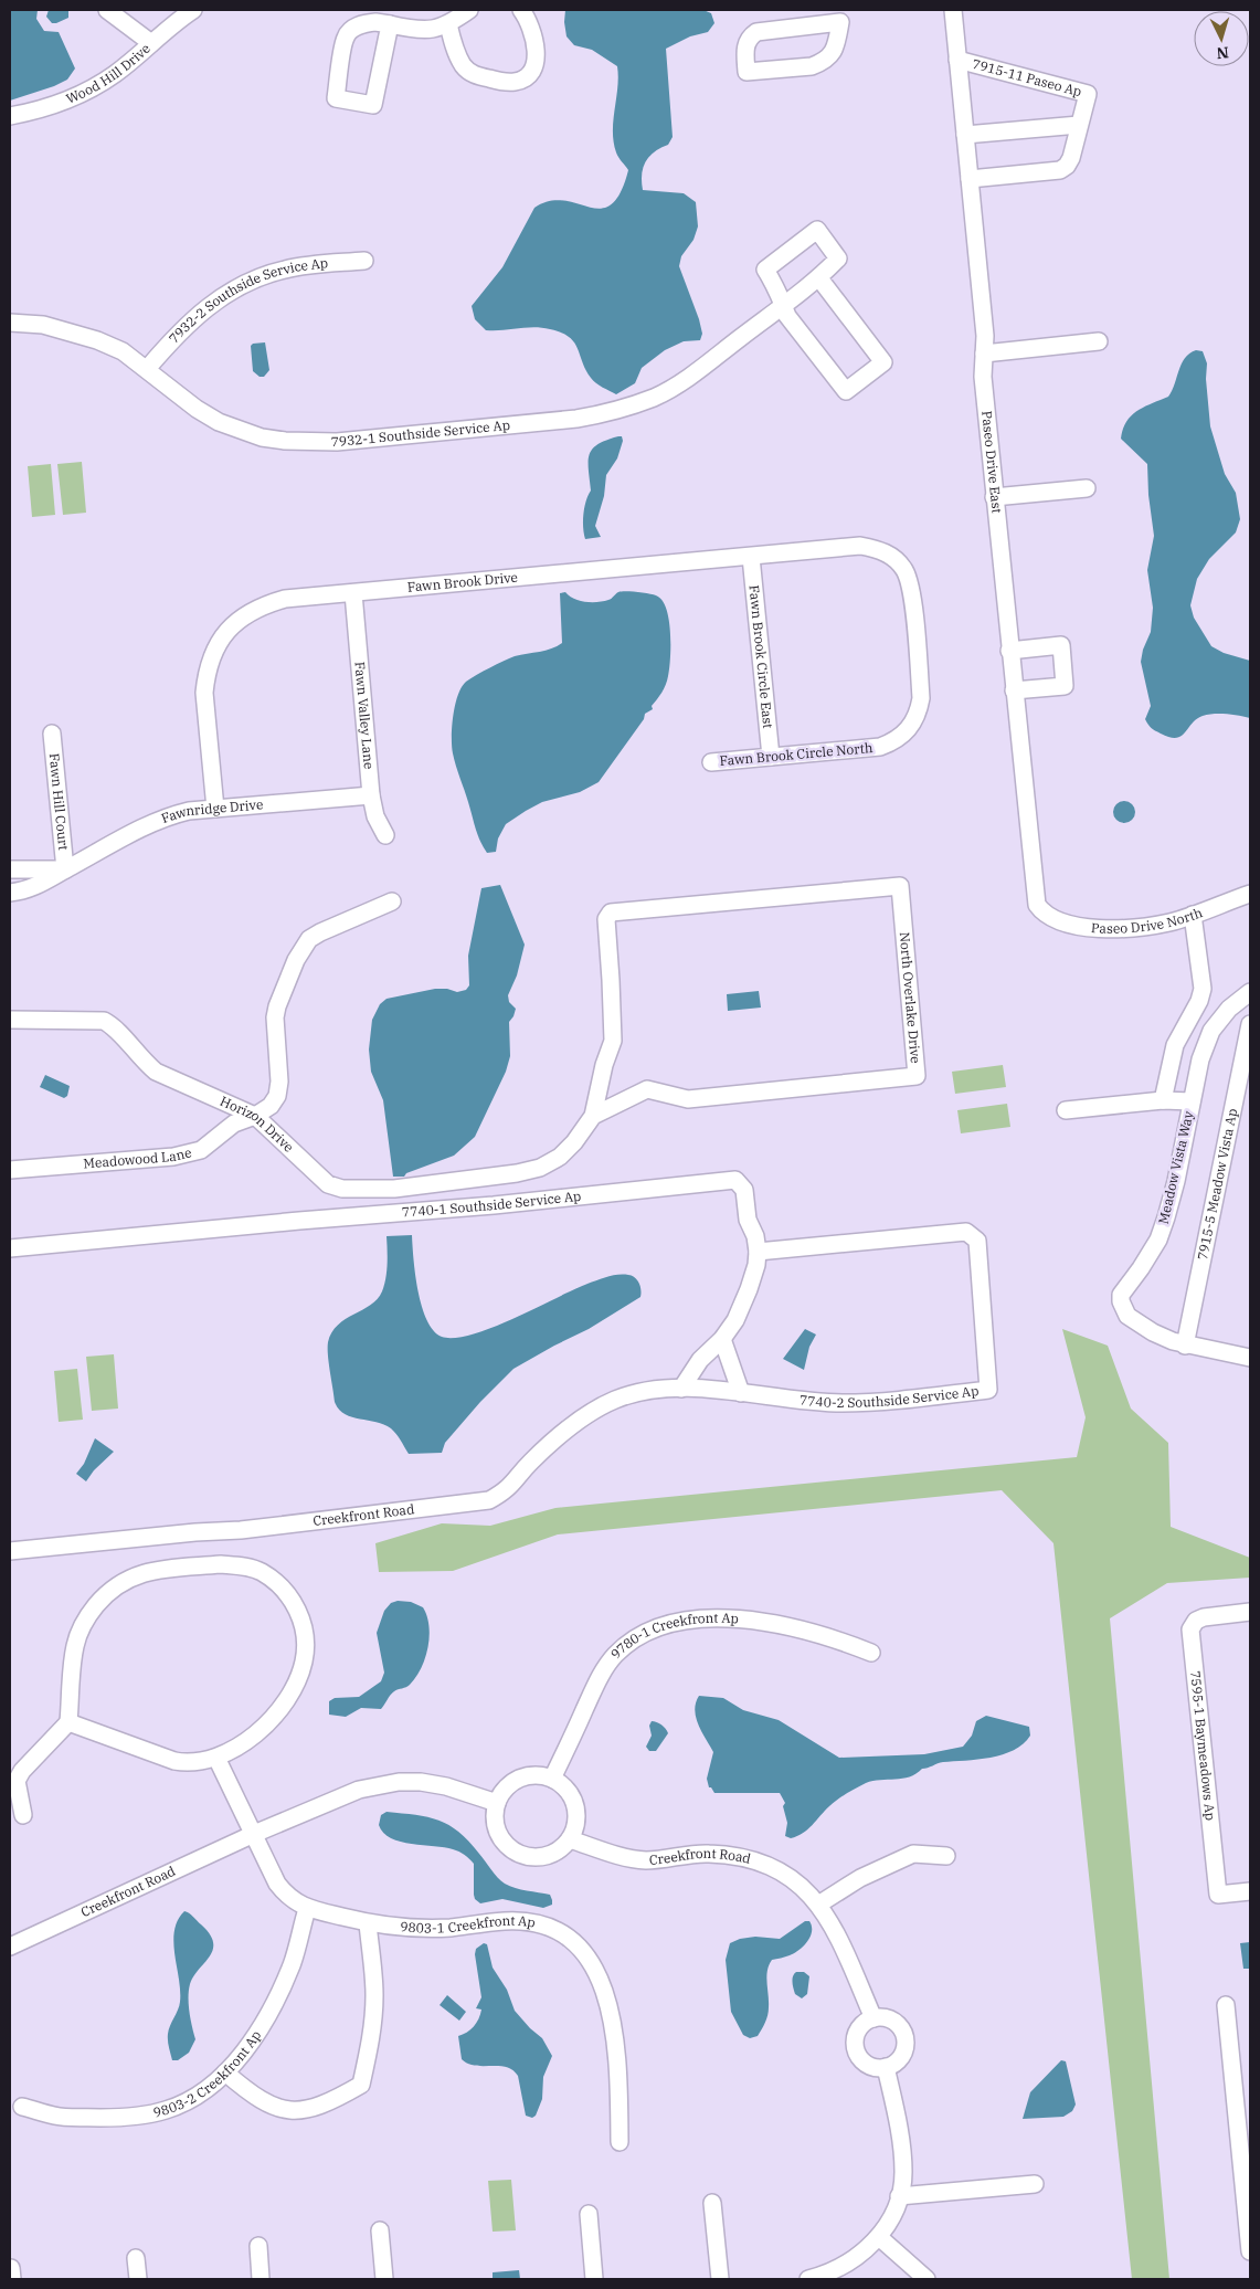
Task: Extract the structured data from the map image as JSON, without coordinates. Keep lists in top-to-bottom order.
{
  "streets": {
    "street": [
      "Wood Hill Drive",
      "7915-11 Paseo Ap",
      "7932-2 Southside Service Ap",
      "7932-1 Southside Service Ap",
      "Paseo Drive East",
      "Fawn Brook Drive",
      "Fawn Brook Circle East",
      "Fawn Valley Lane",
      "Fawn Brook Circle North",
      "Fawn Hill Court",
      "Fawnridge Drive",
      "Paseo Drive North",
      "North Overlake Drive",
      "Horizon Drive",
      "Meadowood Lane",
      "Meadow Vista Way",
      "7915-5 Meadow Vista Ap",
      "7740-1 Southside Service Ap",
      "7740-2 Southside Service Ap",
      "Creekfront Road",
      "9780-1 Creekfront Ap",
      "7595-1 Baymeadows Ap",
      "9803-1 Creekfront Ap",
      "9803-2 Creekfront Ap"
    ]
  },
  "crossings": [
    ["7915-11 Paseo Ap", "Paseo Drive East"],
    ["7932-2 Southside Service Ap", "7932-1 Southside Service Ap"],
    ["Paseo Drive East", "Paseo Drive North"],
    ["Fawn Brook Drive", "Fawn Brook Circle East"],
    ["Fawn Brook Drive", "Fawn Valley Lane"],
    ["Fawn Brook Drive", "Fawn Brook Circle North"],
    ["Fawn Brook Drive", "Fawnridge Drive"],
    ["Fawn Brook Circle East", "Fawn Brook Circle North"],
    ["Fawn Valley Lane", "Fawnridge Drive"],
    ["Fawn Hill Court", "Fawnridge Drive"],
    ["North Overlake Drive", "Horizon Drive"],
    ["Horizon Drive", "Meadowood Lane"],
    ["Meadow Vista Way", "7915-5 Meadow Vista Ap"],
    ["7740-1 Southside Service Ap", "7740-2 Southside Service Ap"],
    ["7740-1 Southside Service Ap", "Creekfront Road"],
    ["7740-2 Southside Service Ap", "Creekfront Road"],
    ["Creekfront Road", "9780-1 Creekfront Ap"],
    ["Creekfront Road", "9803-1 Creekfront Ap"],
    ["9803-1 Creekfront Ap", "9803-2 Creekfront Ap"]
  ],
  "north": "bottom"
}
